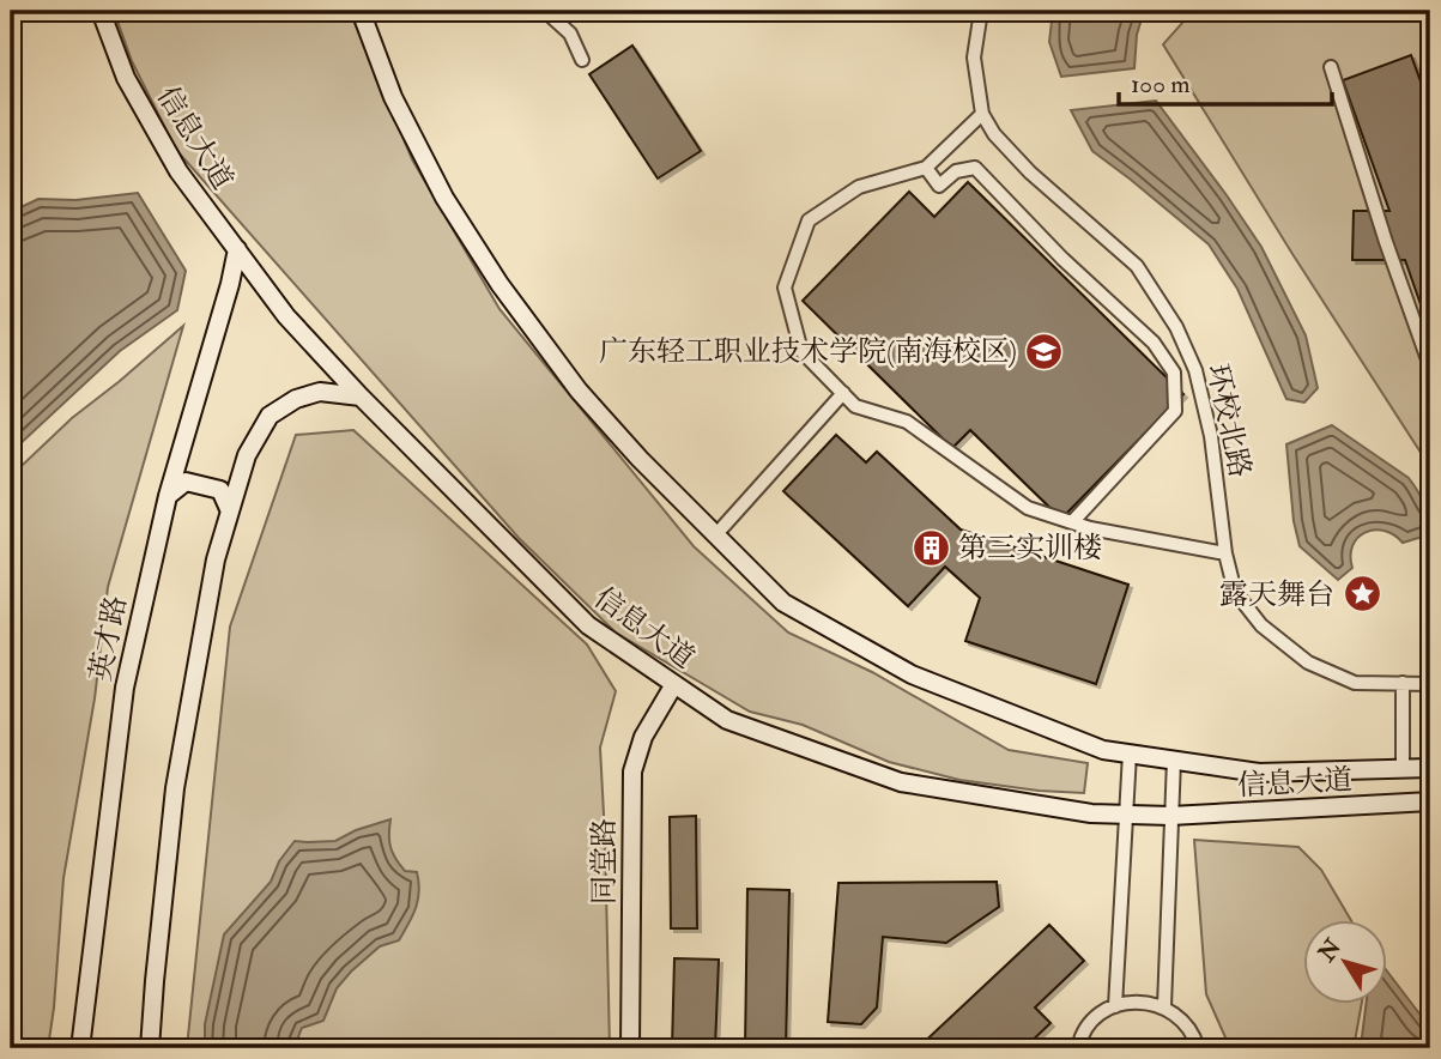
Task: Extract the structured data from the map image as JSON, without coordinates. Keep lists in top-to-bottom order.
{
  "streets": {
    "main road": ["信息大道", "英才路", "同堂路"],
    "street": ["环校北路"]
  },
  "crossings": [
    ["信息大道", "英才路"],
    ["信息大道", "同堂路"]
  ],
  "places": {
    "school or university": ["广东轻工职业技术学院(南海校区)"],
    "building": ["第三实训楼"],
    "place": ["露天舞台"]
  },
  "scale_bar": "100 m",
  "north": "top left"
}
